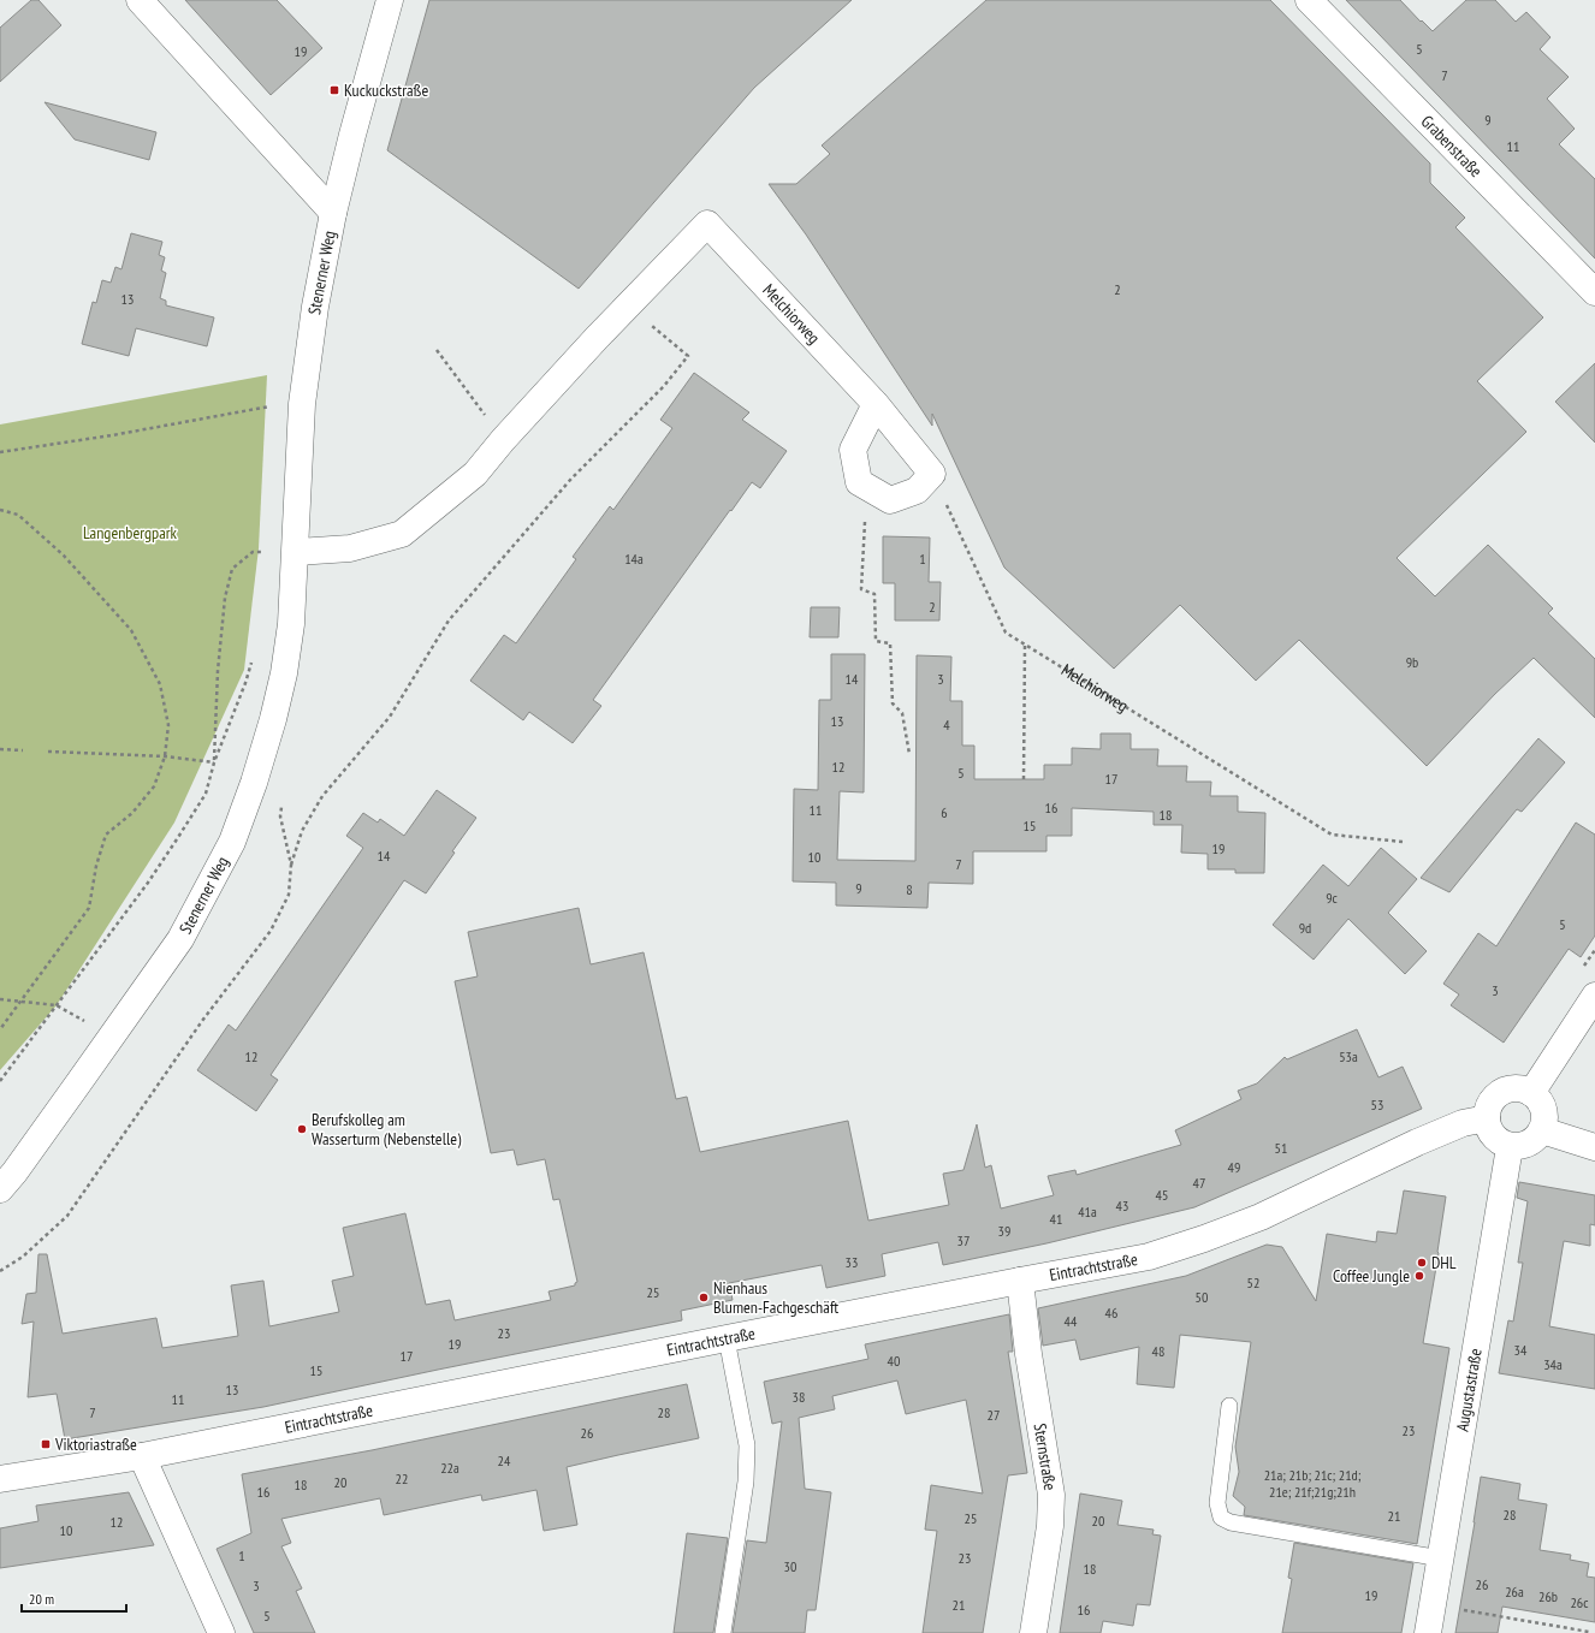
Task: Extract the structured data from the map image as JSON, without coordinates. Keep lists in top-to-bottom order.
{
  "streets": {
    "street": [
      "Grabenstraße",
      "Stenerner Weg",
      "Melchiorweg",
      "Eintrachtstraße",
      "Augustastraße",
      "Sternstraße"
    ]
  },
  "crossings": [
    ["Eintrachtstraße", "Augustastraße"],
    ["Eintrachtstraße", "Sternstraße"]
  ],
  "parks": ["Langenbergpark"],
  "places": {
    "transit": ["Kuckuckstraße", "Viktoriastraße"],
    "other": [
      "Berufskolleg am Wasserturm (Nebenstelle)",
      "DHL",
      "Coffee Jungle",
      "Nienhaus Blumen-Fachgeschäft"
    ]
  },
  "house_numbers": [
    "5",
    "19",
    "7",
    "9",
    "11",
    "2",
    "13",
    "14a",
    "1",
    "2",
    "9b",
    "14",
    "3",
    "13",
    "4",
    "12",
    "5",
    "17",
    "16",
    "11",
    "6",
    "18",
    "15",
    "19",
    "14",
    "10",
    "7",
    "9",
    "8",
    "9c",
    "5",
    "9d",
    "3",
    "12",
    "53a",
    "53",
    "51",
    "49",
    "47",
    "45",
    "43",
    "41a",
    "41",
    "39",
    "37",
    "33",
    "52",
    "25",
    "50",
    "46",
    "44",
    "23",
    "19",
    "34",
    "48",
    "17",
    "40",
    "34a",
    "15",
    "13",
    "38",
    "11",
    "7",
    "28",
    "27",
    "23",
    "26",
    "24",
    "22a",
    "21a; 21b; 21c; 21d; 21e; 21f;21g;21h",
    "22",
    "20",
    "18",
    "16",
    "28",
    "21",
    "25",
    "20",
    "12",
    "10",
    "1",
    "23",
    "30",
    "18",
    "26",
    "3",
    "26a",
    "19",
    "26b",
    "26c",
    "21",
    "16",
    "5"
  ],
  "scale_bar": "20 m"
}
